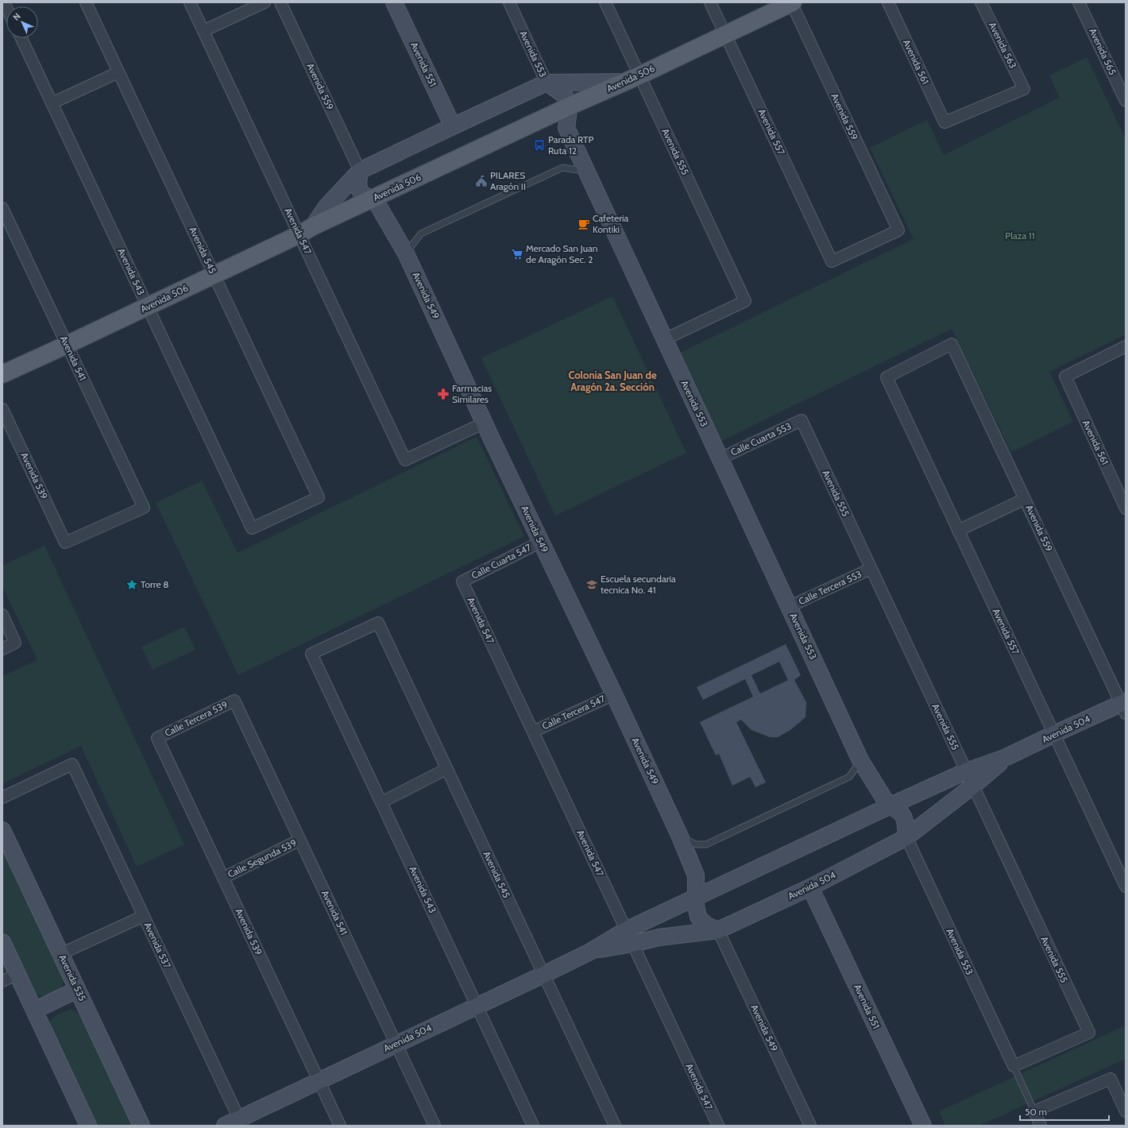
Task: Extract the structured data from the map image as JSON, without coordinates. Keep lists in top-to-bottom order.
{
  "streets": {
    "main road": ["Avenida 506"],
    "street": [
      "Avenida 563",
      "Avenida 565",
      "Avenida 553",
      "Avenida 561",
      "Avenida 551",
      "Avenida 559",
      "Avenida 557",
      "Avenida 555",
      "Avenida 547",
      "Avenida 545",
      "Avenida 543",
      "Avenida 549",
      "Avenida 541",
      "Calle Cuarta 553",
      "Avenida 539",
      "Calle Cuarta 547",
      "Calle Tercera 553",
      "Calle Tercera 547",
      "Calle Tercera 539",
      "Avenida 504",
      "Calle Segunda 539",
      "Avenida 537",
      "Avenida 535"
    ]
  },
  "crossings": [
    ["Avenida 563", "Avenida 561"],
    ["Avenida 553", "Avenida 506"],
    ["Avenida 553", "Avenida 555"],
    ["Avenida 553", "Calle Cuarta 553"],
    ["Avenida 553", "Calle Tercera 553"],
    ["Avenida 553", "Avenida 504"],
    ["Avenida 551", "Avenida 504"],
    ["Avenida 506", "Avenida 559"],
    ["Avenida 506", "Avenida 557"],
    ["Avenida 506", "Avenida 555"],
    ["Avenida 506", "Avenida 547"],
    ["Avenida 506", "Avenida 545"],
    ["Avenida 506", "Avenida 543"],
    ["Avenida 506", "Avenida 549"],
    ["Avenida 506", "Avenida 541"],
    ["Avenida 559", "Avenida 557"],
    ["Avenida 559", "Avenida 504"],
    ["Avenida 557", "Avenida 504"],
    ["Avenida 555", "Calle Cuarta 553"],
    ["Avenida 555", "Calle Tercera 553"],
    ["Avenida 555", "Avenida 504"],
    ["Avenida 547", "Avenida 549"],
    ["Avenida 547", "Calle Cuarta 547"],
    ["Avenida 547", "Calle Tercera 547"],
    ["Avenida 547", "Avenida 504"],
    ["Avenida 545", "Avenida 543"],
    ["Avenida 545", "Avenida 504"],
    ["Avenida 543", "Avenida 504"],
    ["Avenida 549", "Calle Cuarta 547"],
    ["Avenida 549", "Calle Tercera 547"],
    ["Avenida 549", "Avenida 504"],
    ["Avenida 541", "Avenida 539"],
    ["Avenida 541", "Calle Tercera 539"],
    ["Avenida 541", "Avenida 504"],
    ["Avenida 541", "Calle Segunda 539"],
    ["Avenida 539", "Calle Tercera 539"],
    ["Avenida 539", "Avenida 504"],
    ["Avenida 539", "Calle Segunda 539"],
    ["Avenida 504", "Avenida 537"]
  ],
  "districts": ["Colonia San Juan de Aragón 2a. Sección"],
  "parks": ["Plaza 11"],
  "places": {
    "bus stop": ["Parada RTP Ruta 12"],
    "public building": ["PILARES Aragón II"],
    "cafe": ["Cafeteria Kontiki"],
    "supermarket": ["Mercado San Juan de Aragón Sec. 2"],
    "pharmacy": ["Farmacias Similares"],
    "place": ["Torre 8"],
    "school or university": ["Escuela secundaria tecnica No. 41"]
  },
  "scale_bar": "50 m",
  "north": "top left"
}
